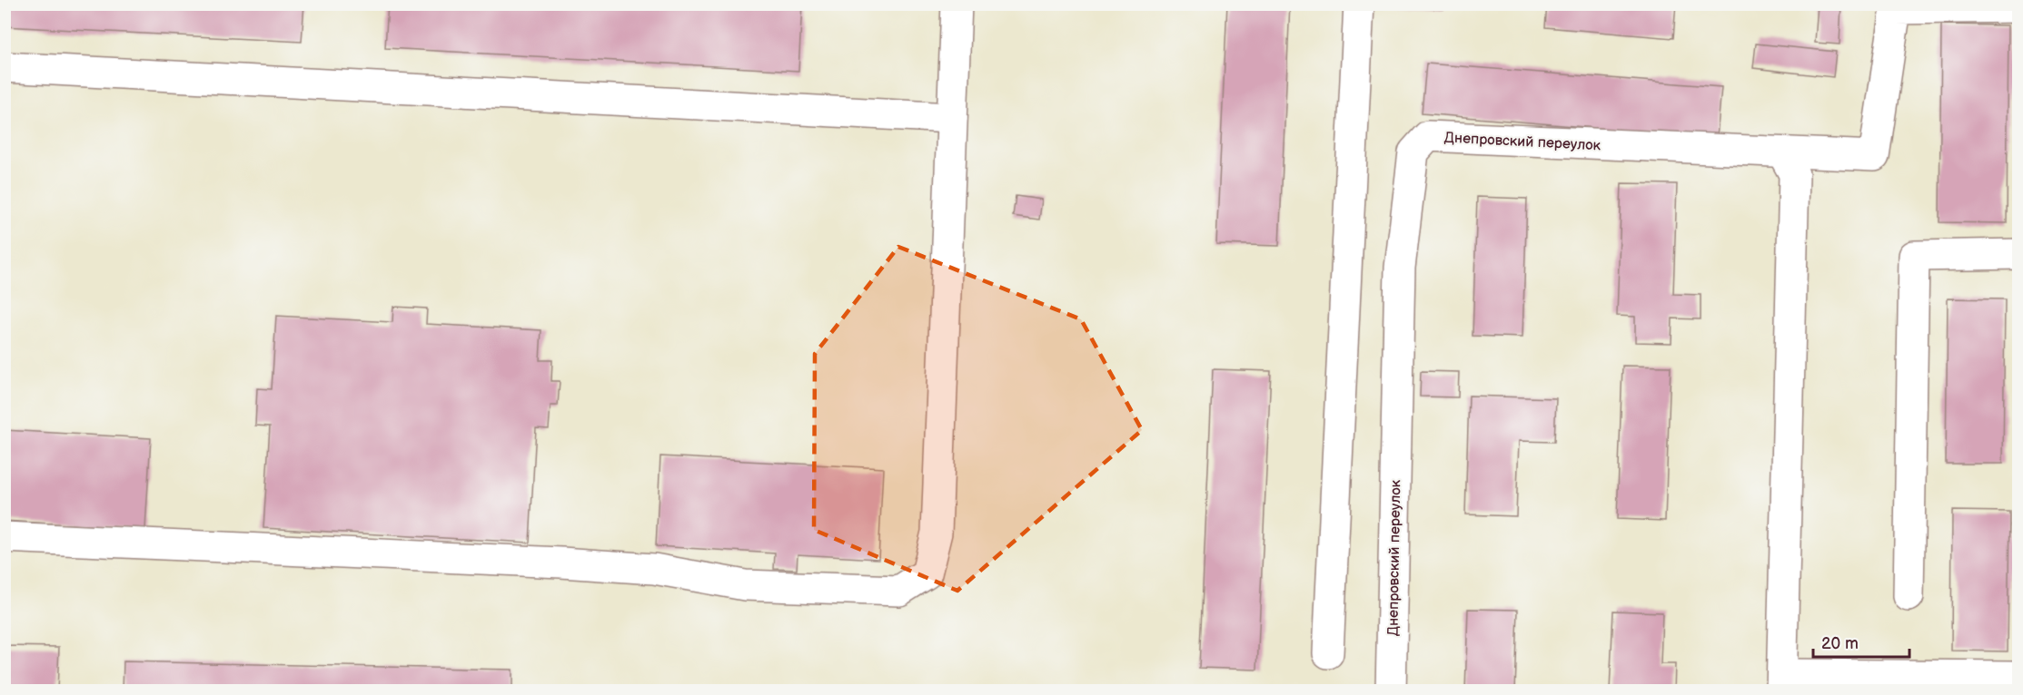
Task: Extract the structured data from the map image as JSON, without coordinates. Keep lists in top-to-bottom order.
{
  "streets": {
    "street": ["Днепровский переулок"]
  },
  "scale_bar": "20 m"
}
